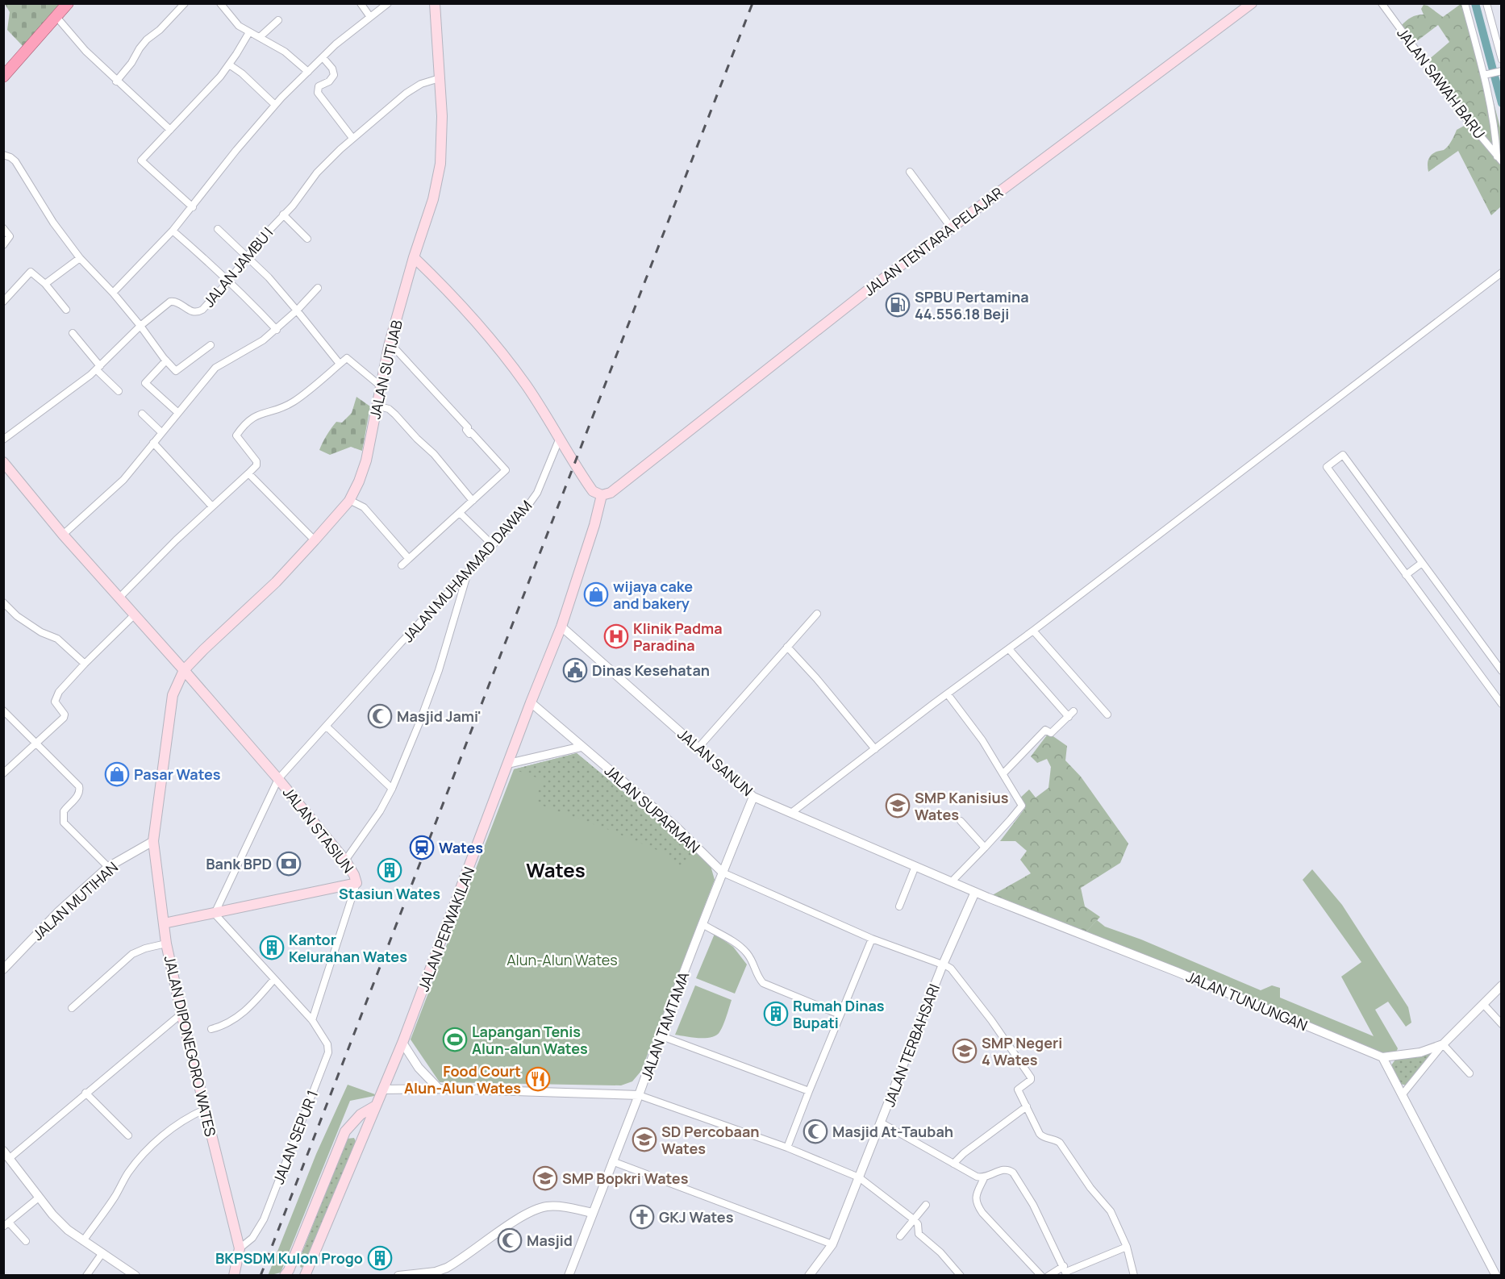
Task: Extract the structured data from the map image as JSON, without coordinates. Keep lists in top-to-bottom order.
{
  "streets": {
    "main road": [
      "JALAN TENTARA PELAJAR",
      "JALAN SUTIJAB",
      "JALAN STASIUN",
      "JALAN PERWAKILAN",
      "JALAN DIPONEGORO WATES"
    ],
    "street": [
      "JALAN SAWAH BARU",
      "JALAN JAMBU I",
      "JALAN MUHAMMAD DAWAM",
      "JALAN SANUN",
      "JALAN SUPARMAN",
      "JALAN MUTIHAN",
      "JALAN TUNJUNGAN",
      "JALAN TAMTAMA",
      "JALAN TERBAHSARI",
      "JALAN SEPUR 1"
    ]
  },
  "crossings": [
    ["JALAN TENTARA PELAJAR", "JALAN PERWAKILAN"],
    ["JALAN JAMBU I", "JALAN SUTIJAB"],
    ["JALAN SUTIJAB", "JALAN STASIUN"],
    ["JALAN SUTIJAB", "JALAN MUTIHAN"],
    ["JALAN SUTIJAB", "JALAN DIPONEGORO WATES"],
    ["JALAN MUHAMMAD DAWAM", "JALAN STASIUN"],
    ["JALAN MUHAMMAD DAWAM", "JALAN SEPUR 1"],
    ["JALAN SANUN", "JALAN PERWAKILAN"],
    ["JALAN SANUN", "JALAN TUNJUNGAN"],
    ["JALAN SANUN", "JALAN TAMTAMA"],
    ["JALAN SANUN", "JALAN TERBAHSARI"],
    ["JALAN SUPARMAN", "JALAN PERWAKILAN"],
    ["JALAN SUPARMAN", "JALAN TAMTAMA"],
    ["JALAN MUTIHAN", "JALAN DIPONEGORO WATES"],
    ["JALAN PERWAKILAN", "JALAN TAMTAMA"],
    ["JALAN TUNJUNGAN", "JALAN TERBAHSARI"],
    ["JALAN DIPONEGORO WATES", "JALAN SEPUR 1"]
  ],
  "districts": ["Wates"],
  "parks": ["Alun-Alun Wates"],
  "places": {
    "fuel station": ["SPBU Pertamina 44.556.18 Beji"],
    "shop": ["wijaya cake and bakery", "Pasar Wates"],
    "hospital": ["Klinik Padma Paradina"],
    "public building": ["Dinas Kesehatan"],
    "mosque": ["Masjid Jami'", "Masjid At-Taubah", "Masjid"],
    "school or university": [
      "SMP Kanisius Wates",
      "SMP Negeri 4 Wates",
      "SD Percobaan Wates",
      "SMP Bopkri Wates"
    ],
    "station": ["Wates"],
    "bank": ["Bank BPD"],
    "building": [
      "Stasiun Wates",
      "Kantor Kelurahan Wates",
      "Rumah Dinas Bupati",
      "BKPSDM Kulon Progo"
    ],
    "sports": ["Lapangan Tenis Alun-alun Wates"],
    "restaurant": ["Food Court Alun-Alun Wates"],
    "church": ["GKJ Wates"]
  }
}
